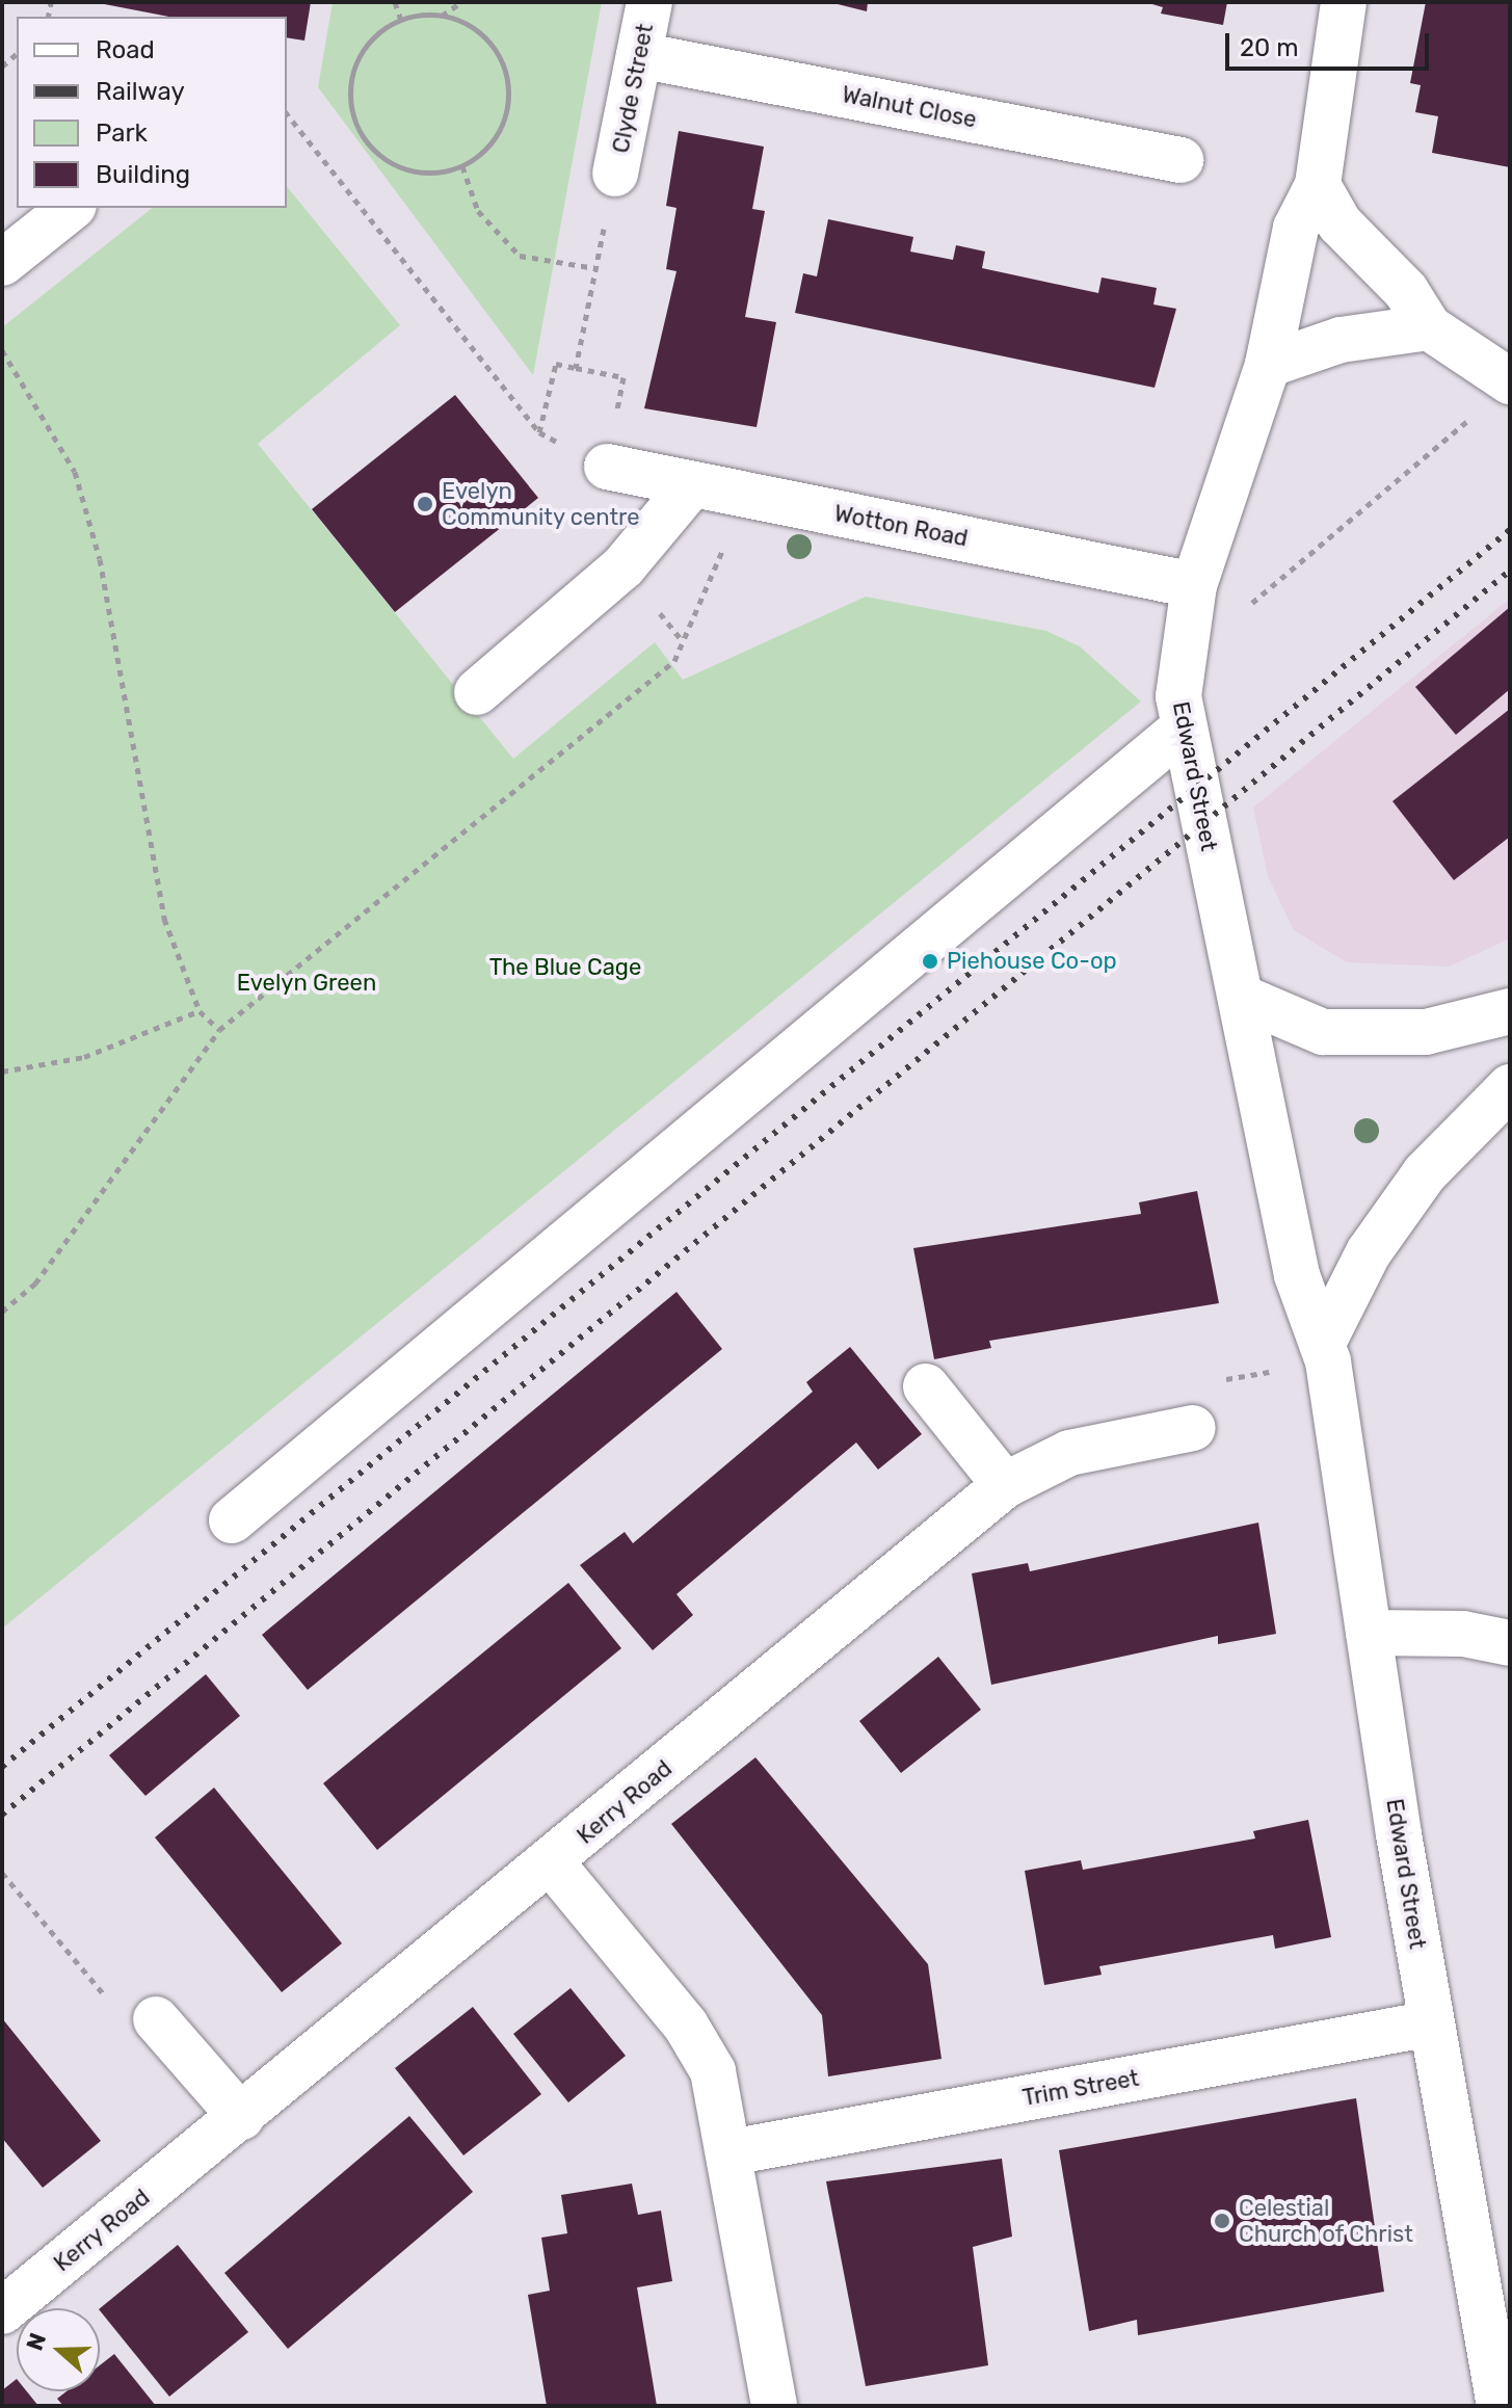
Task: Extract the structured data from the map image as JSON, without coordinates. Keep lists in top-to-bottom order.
{
  "streets": {
    "street": [
      "Clyde Street",
      "Walnut Close",
      "Wotton Road",
      "Edward Street",
      "Kerry Road",
      "Trim Street"
    ]
  },
  "crossings": [
    ["Clyde Street", "Walnut Close"],
    ["Wotton Road", "Edward Street"],
    ["Edward Street", "Trim Street"]
  ],
  "parks": ["The Blue Cage", "Evelyn Green"],
  "places": ["Evelyn Community centre", "Piehouse Co-op", "Celestial Church of Christ"],
  "legend": [
    "Road",
    "Railway",
    "Park",
    "Building"
  ],
  "scale_bar": "20 m",
  "north": "left"
}
